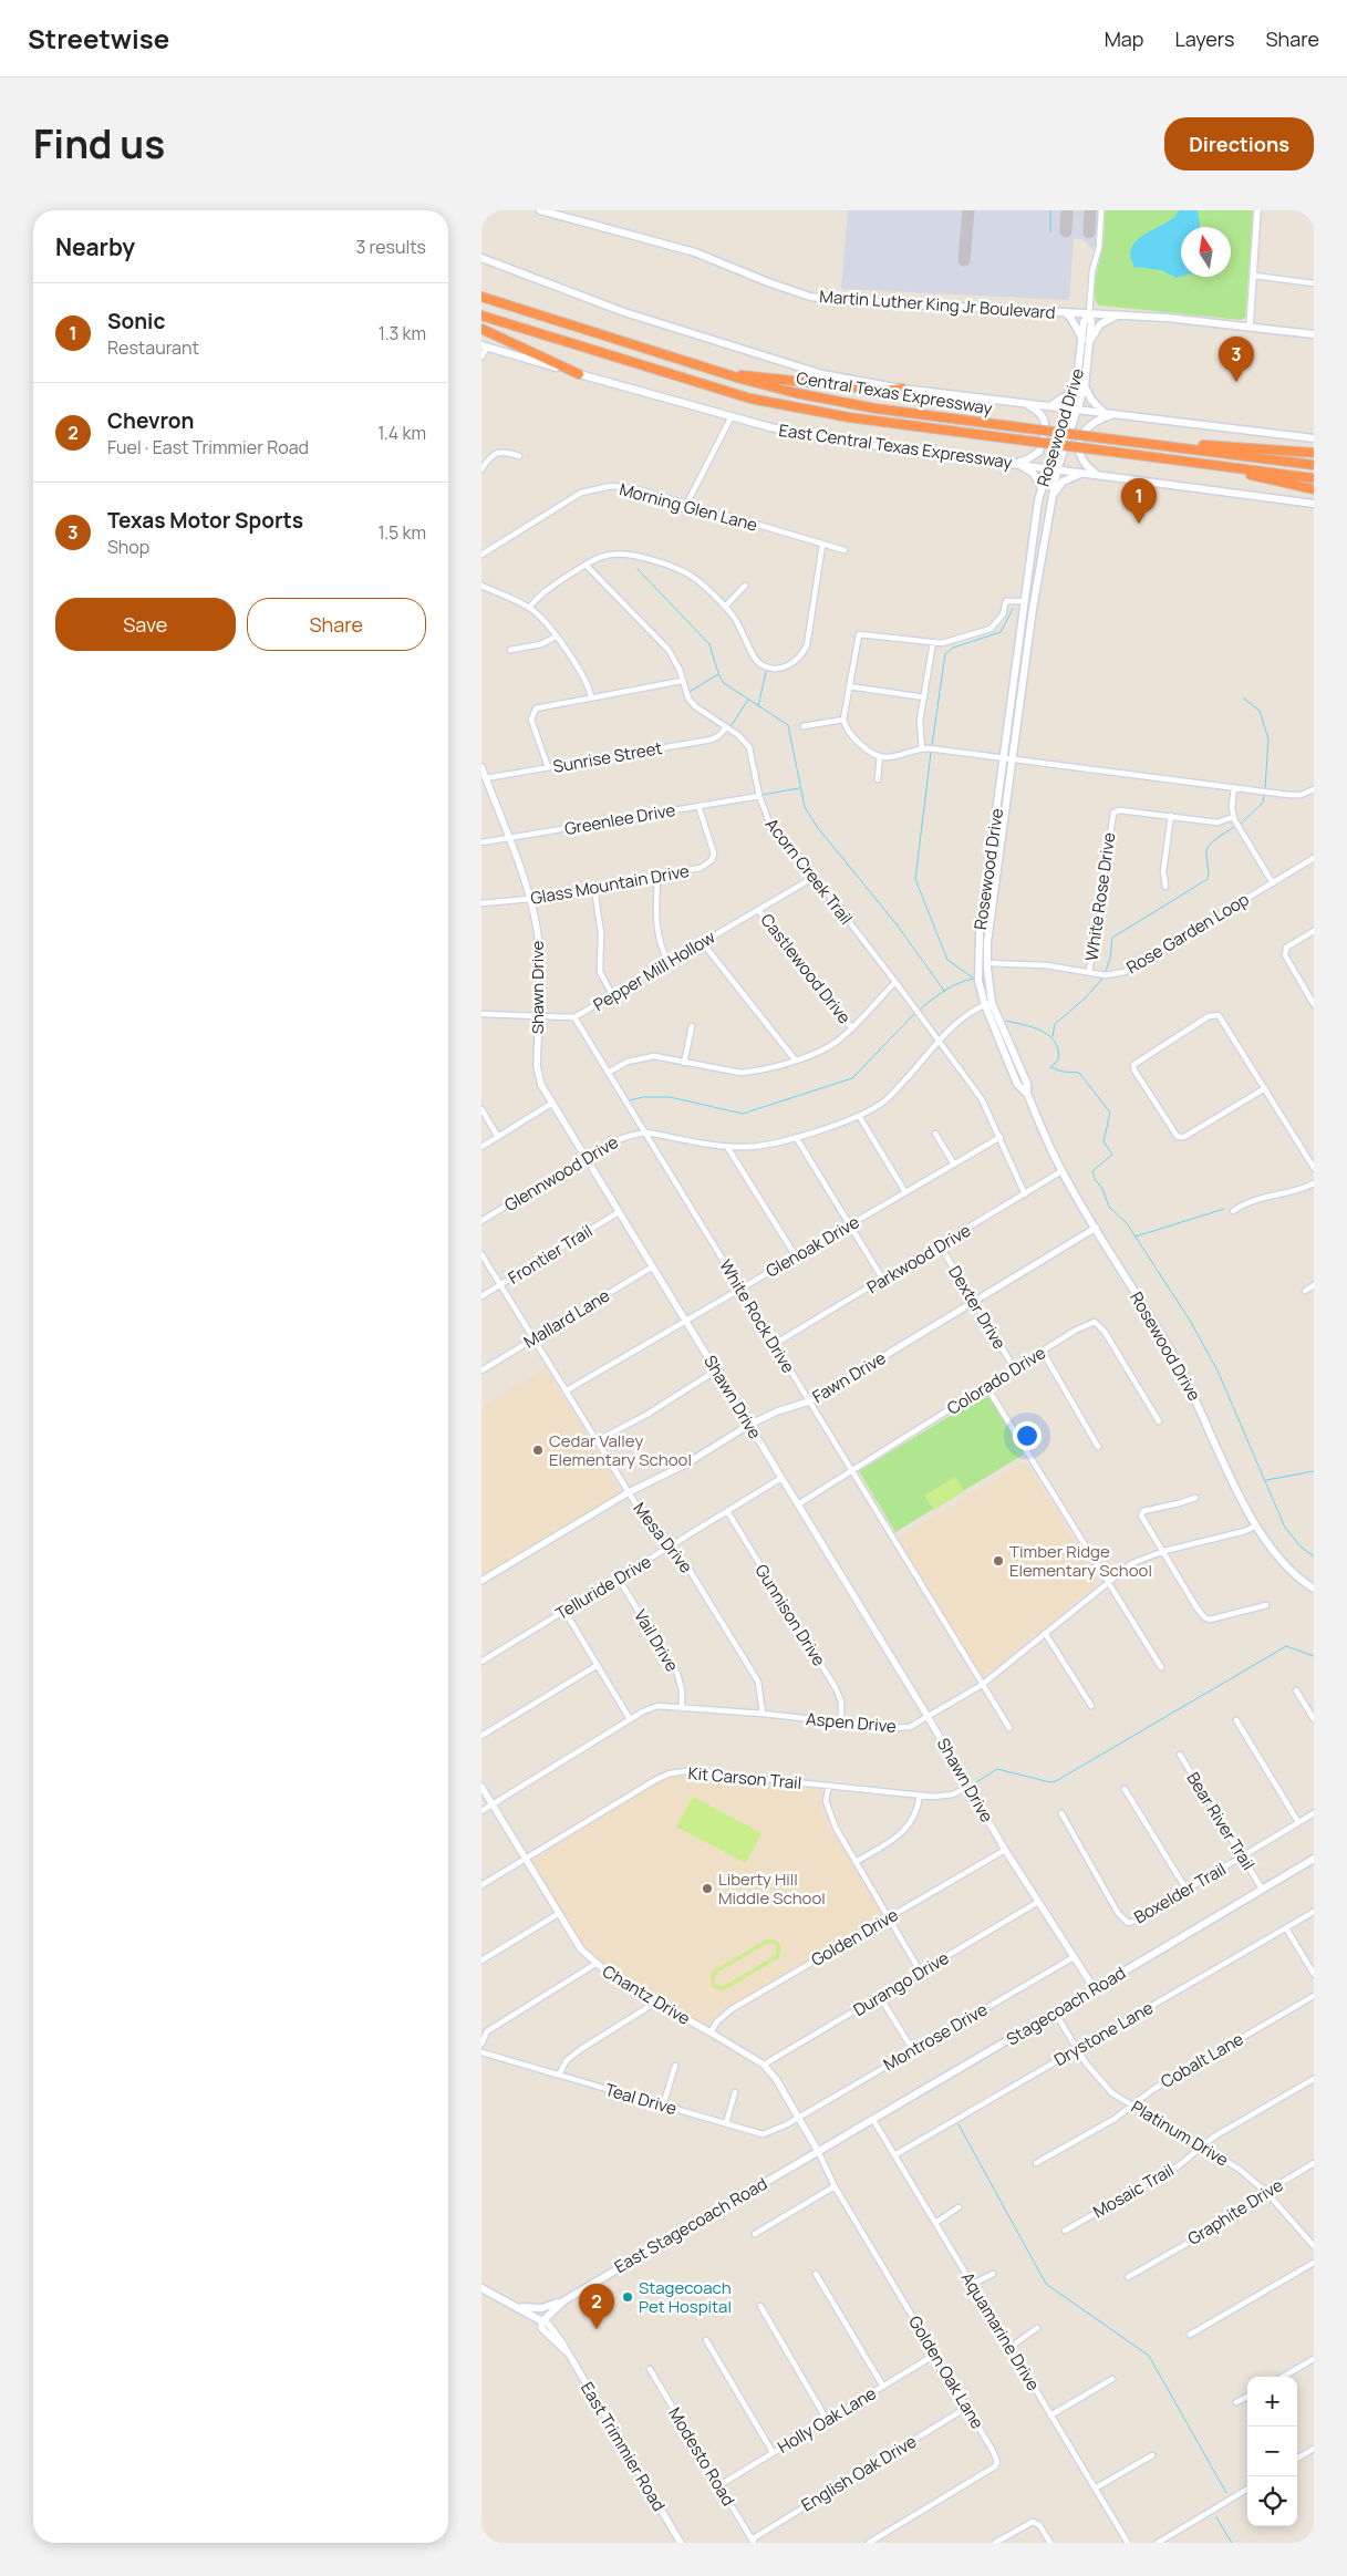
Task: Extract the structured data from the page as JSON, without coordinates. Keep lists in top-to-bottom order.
{
  "streets": {
    "highway": ["Central Texas Expressway"],
    "main road": [
      "Martin Luther King Jr Boulevard",
      "Rosewood Drive",
      "East Central Texas Expressway",
      "Stagecoach Road",
      "East Stagecoach Road"
    ],
    "street": [
      "Morning Glen Lane",
      "Sunrise Street",
      "Greenlee Drive",
      "Acorn Creek Trail",
      "Glass Mountain Drive",
      "White Rose Drive",
      "Rose Garden Loop",
      "Castlewood Drive",
      "Pepper Mill Hollow",
      "Shawn Drive",
      "Glennwood Drive",
      "Glenoak Drive",
      "Frontier Trail",
      "Parkwood Drive",
      "Dexter Drive",
      "White Rock Drive",
      "Mallard Lane",
      "Fawn Drive",
      "Colorado Drive",
      "Mesa Drive",
      "Telluride Drive",
      "Gunnison Drive",
      "Vail Drive",
      "Aspen Drive",
      "Kit Carson Trail",
      "Bear River Trail",
      "Boxelder Trail",
      "Golden Drive",
      "Durango Drive",
      "Chantz Drive",
      "Drystone Lane",
      "Montrose Drive",
      "Cobalt Lane",
      "Teal Drive",
      "Platinum Drive",
      "Mosaic Trail",
      "Graphite Drive",
      "Aquamarine Drive",
      "Golden Oak Lane",
      "Holly Oak Lane",
      "East Trimmier Road",
      "Modesto Road",
      "English Oak Drive"
    ]
  },
  "crossings": [
    ["Martin Luther King Jr Boulevard", "Rosewood Drive"],
    ["Rosewood Drive", "East Central Texas Expressway"],
    ["Rosewood Drive", "Rose Garden Loop"],
    ["Rosewood Drive", "Glennwood Drive"],
    ["Rosewood Drive", "Parkwood Drive"],
    ["Rosewood Drive", "Fawn Drive"],
    ["Rosewood Drive", "Aspen Drive"],
    ["Sunrise Street", "Acorn Creek Trail"],
    ["Sunrise Street", "Shawn Drive"],
    ["Greenlee Drive", "Acorn Creek Trail"],
    ["Greenlee Drive", "Glass Mountain Drive"],
    ["Greenlee Drive", "Shawn Drive"],
    ["Acorn Creek Trail", "Pepper Mill Hollow"],
    ["Acorn Creek Trail", "Glennwood Drive"],
    ["Acorn Creek Trail", "Glenoak Drive"],
    ["Acorn Creek Trail", "Parkwood Drive"],
    ["Glass Mountain Drive", "Shawn Drive"],
    ["White Rose Drive", "Rose Garden Loop"],
    ["Castlewood Drive", "Pepper Mill Hollow"],
    ["Pepper Mill Hollow", "Shawn Drive"],
    ["Pepper Mill Hollow", "White Rock Drive"],
    ["Shawn Drive", "Glennwood Drive"],
    ["Shawn Drive", "Glenoak Drive"],
    ["Shawn Drive", "Frontier Trail"],
    ["Shawn Drive", "Mallard Lane"],
    ["Shawn Drive", "Fawn Drive"],
    ["Shawn Drive", "Colorado Drive"],
    ["Shawn Drive", "Telluride Drive"],
    ["Shawn Drive", "Aspen Drive"],
    ["Shawn Drive", "Kit Carson Trail"],
    ["Shawn Drive", "Golden Drive"],
    ["Shawn Drive", "Durango Drive"],
    ["Shawn Drive", "Stagecoach Road"],
    ["Shawn Drive", "Montrose Drive"],
    ["Glennwood Drive", "White Rock Drive"],
    ["Glenoak Drive", "White Rock Drive"],
    ["Glenoak Drive", "Mesa Drive"],
    ["Frontier Trail", "Mesa Drive"],
    ["Parkwood Drive", "Dexter Drive"],
    ["Parkwood Drive", "White Rock Drive"],
    ["Dexter Drive", "Fawn Drive"],
    ["Dexter Drive", "Colorado Drive"],
    ["White Rock Drive", "Fawn Drive"],
    ["White Rock Drive", "Colorado Drive"],
    ["White Rock Drive", "Aspen Drive"],
    ["Mallard Lane", "Mesa Drive"],
    ["Fawn Drive", "Mesa Drive"],
    ["Mesa Drive", "Telluride Drive"],
    ["Mesa Drive", "Aspen Drive"],
    ["Telluride Drive", "Gunnison Drive"],
    ["Telluride Drive", "Vail Drive"],
    ["Gunnison Drive", "Aspen Drive"],
    ["Vail Drive", "Aspen Drive"],
    ["Aspen Drive", "Chantz Drive"],
    ["Kit Carson Trail", "Chantz Drive"],
    ["Bear River Trail", "Boxelder Trail"],
    ["Bear River Trail", "Stagecoach Road"],
    ["Golden Drive", "Chantz Drive"],
    ["Durango Drive", "Chantz Drive"],
    ["Chantz Drive", "Stagecoach Road"],
    ["Chantz Drive", "Montrose Drive"],
    ["Chantz Drive", "Teal Drive"],
    ["Chantz Drive", "East Stagecoach Road"],
    ["Chantz Drive", "Golden Oak Lane"],
    ["Stagecoach Road", "Platinum Drive"],
    ["Stagecoach Road", "East Stagecoach Road"],
    ["Stagecoach Road", "Aquamarine Drive"],
    ["Stagecoach Road", "Golden Oak Lane"],
    ["Drystone Lane", "Platinum Drive"],
    ["Drystone Lane", "Aquamarine Drive"],
    ["Montrose Drive", "Teal Drive"],
    ["Cobalt Lane", "Platinum Drive"],
    ["Platinum Drive", "Mosaic Trail"],
    ["Platinum Drive", "Graphite Drive"],
    ["East Stagecoach Road", "Golden Oak Lane"],
    ["East Stagecoach Road", "East Trimmier Road"],
    ["Golden Oak Lane", "Holly Oak Lane"],
    ["Golden Oak Lane", "English Oak Drive"],
    ["Holly Oak Lane", "Modesto Road"],
    ["Modesto Road", "English Oak Drive"]
  ],
  "places": [
    "Cedar Valley Elementary School",
    "Timber Ridge Elementary School",
    "Liberty Hill Middle School",
    "Stagecoach Pet Hospital"
  ],
  "north": "top",
  "page": {
    "header": "Streetwise",
    "nav": ["Map", "Layers", "Share"],
    "title": "Find us",
    "buttons": [
      "Directions",
      ["Save", "Share"]
    ],
    "heading": ["Nearby", "3 results"],
    "list": [
      {
        "mark": "1",
        "name": "Sonic",
        "note": "Restaurant",
        "value": "1.3 km"
      },
      {
        "mark": "2",
        "name": "Chevron",
        "note": "Fuel · East Trimmier Road",
        "value": "1.4 km"
      },
      {
        "mark": "3",
        "name": "Texas Motor Sports",
        "note": "Shop",
        "value": "1.5 km"
      }
    ],
    "pins": ["3", "1", "2"],
    "map_buttons": ["+", "−"]
  }
}
